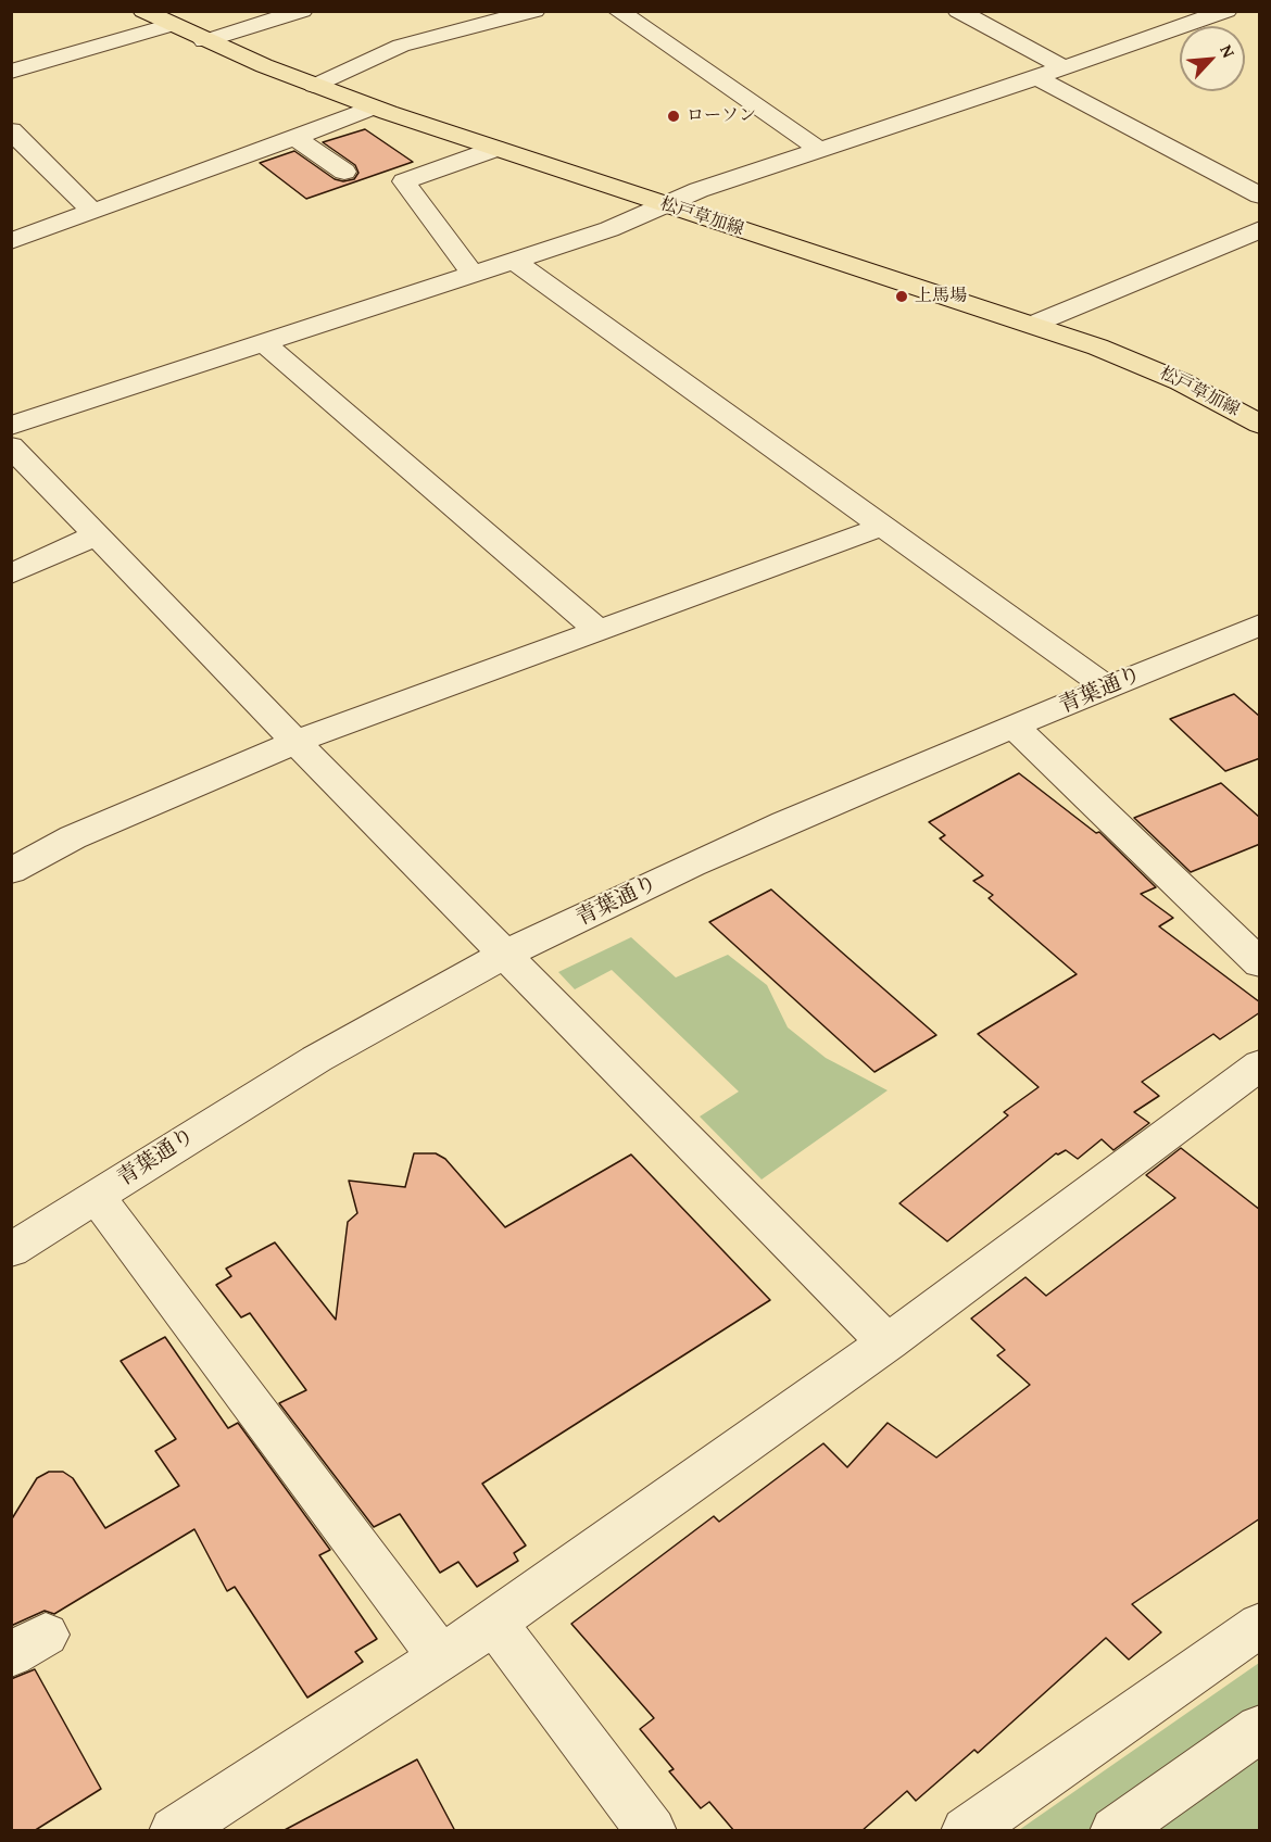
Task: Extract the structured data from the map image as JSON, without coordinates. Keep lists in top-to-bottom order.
{
  "streets": {
    "main road": ["松戸草加線"],
    "street": ["青葉通り"]
  },
  "places": ["ローソン", "上馬場"],
  "north": "top right"
}
